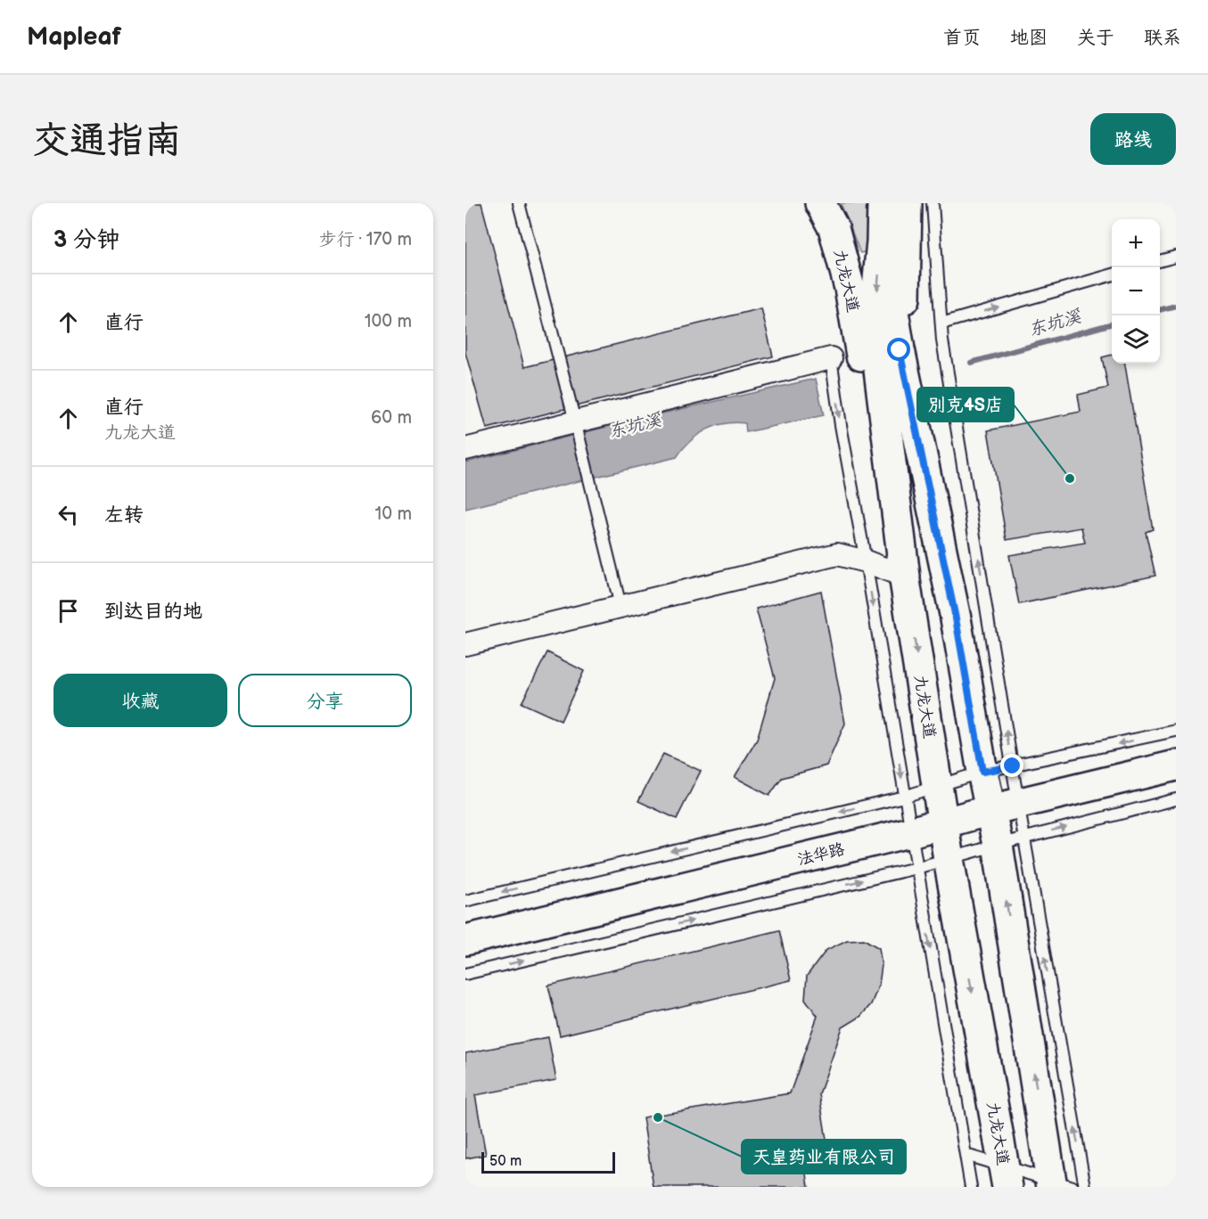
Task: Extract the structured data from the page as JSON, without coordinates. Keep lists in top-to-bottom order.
{
  "streets": {
    "main road": ["九龙大道", "法华路"]
  },
  "crossings": [
    ["九龙大道", "法华路"]
  ],
  "water": ["东坑溪"],
  "places": ["别克4S店", "天皇药业有限公司"],
  "scale_bar": "50 m",
  "page": {
    "header": "Mapleaf",
    "nav": [
      "首页",
      "地图",
      "关于",
      "联系"
    ],
    "buttons": [
      "路线",
      ["收藏", "分享"]
    ],
    "title": "交通指南",
    "heading": ["3 分钟", "步行 · 170 m"],
    "map_buttons": ["+", "−"],
    "list": [
      ["直行", "100 m"],
      ["直行", "九龙大道", "60 m"],
      ["左转", "10 m"],
      "到达目的地"
    ],
    "scale": "50 m"
  }
}
